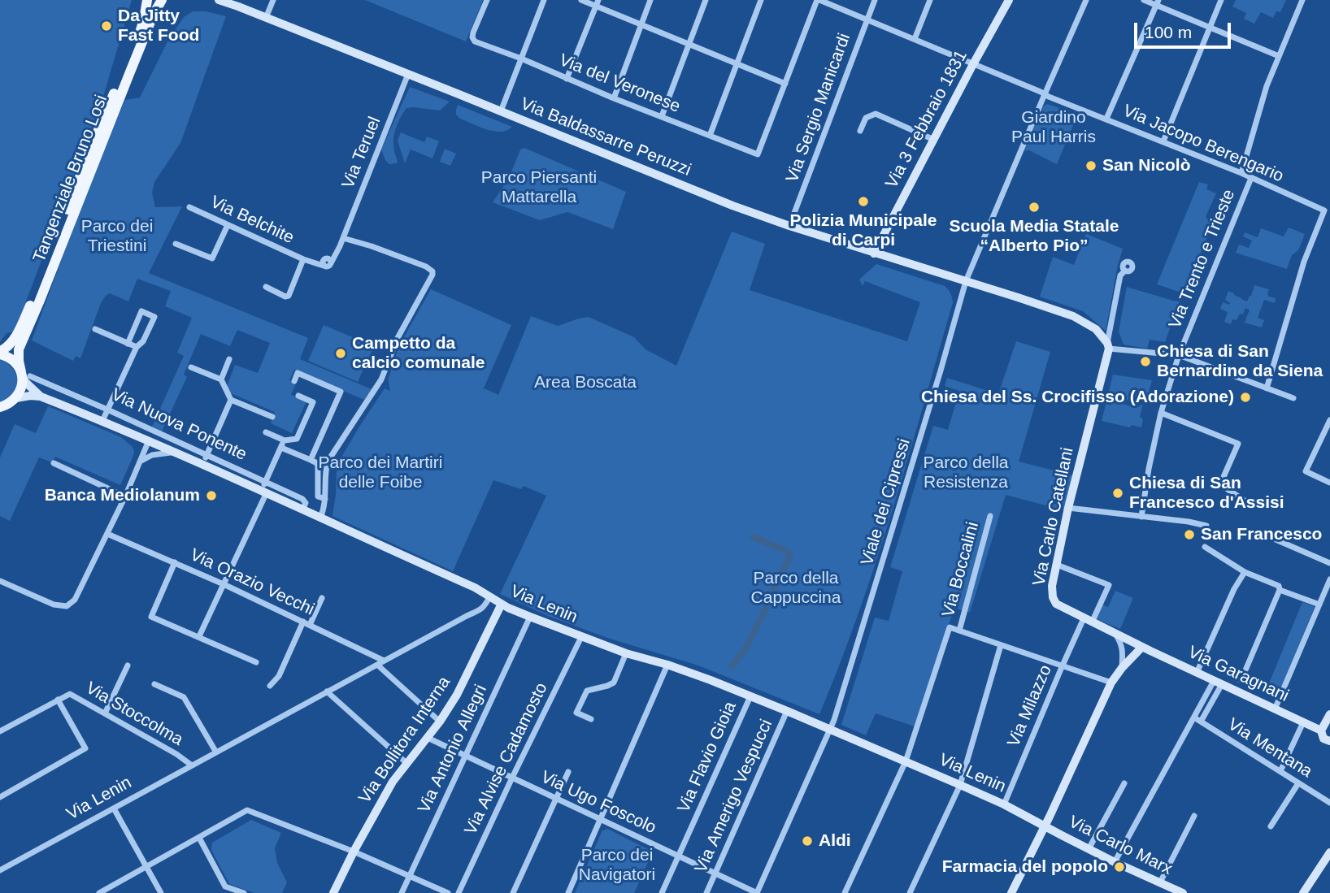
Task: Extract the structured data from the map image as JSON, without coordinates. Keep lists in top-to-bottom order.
{
  "streets": {
    "main road": ["Tangenziale Bruno Losi"],
    "street": [
      "Via del Veronese",
      "Via Sergio Manicardi",
      "Via 3 Febbraio 1831",
      "Via Baldassarre Peruzzi",
      "Via Jacopo Berengario",
      "Via Teruel",
      "Via Belchite",
      "Via Trento e Trieste",
      "Via Nuova Ponente",
      "Viale dei Cipressi",
      "Via Carlo Catellani",
      "Via Boccalini",
      "Via Orazio Vecchi",
      "Via Lenin",
      "Via Garagnani",
      "Via Milazzo",
      "Via Stoccolma",
      "Via Bollitora Interna",
      "Via Mentana",
      "Via Antonio Allegri",
      "Via Flavio Gioia",
      "Via Alvise Cadamosto",
      "Via Amerigo Vespucci",
      "Via Ugo Foscolo",
      "Via Carlo Marx"
    ]
  },
  "crossings": [
    ["Via Sergio Manicardi", "Via Baldassarre Peruzzi"],
    ["Via Sergio Manicardi", "Via Jacopo Berengario"],
    ["Via 3 Febbraio 1831", "Via Baldassarre Peruzzi"],
    ["Via 3 Febbraio 1831", "Via Jacopo Berengario"],
    ["Via Baldassarre Peruzzi", "Via Teruel"],
    ["Via Baldassarre Peruzzi", "Viale dei Cipressi"],
    ["Via Jacopo Berengario", "Via Trento e Trieste"],
    ["Via Jacopo Berengario", "Viale dei Cipressi"],
    ["Tangenziale Bruno Losi", "Via Nuova Ponente"],
    ["Via Nuova Ponente", "Via Lenin"],
    ["Viale dei Cipressi", "Via Lenin"],
    ["Viale dei Cipressi", "Via Ugo Foscolo"],
    ["Via Carlo Catellani", "Via Garagnani"],
    ["Via Carlo Catellani", "Via Milazzo"],
    ["Via Orazio Vecchi", "Via Lenin"],
    ["Via Lenin", "Via Milazzo"],
    ["Via Lenin", "Via Stoccolma"],
    ["Via Lenin", "Via Bollitora Interna"],
    ["Via Lenin", "Via Antonio Allegri"],
    ["Via Lenin", "Via Flavio Gioia"],
    ["Via Lenin", "Via Alvise Cadamosto"],
    ["Via Lenin", "Via Amerigo Vespucci"],
    ["Via Lenin", "Via Carlo Marx"],
    ["Via Bollitora Interna", "Via Ugo Foscolo"],
    ["Via Antonio Allegri", "Via Ugo Foscolo"],
    ["Via Flavio Gioia", "Via Ugo Foscolo"],
    ["Via Alvise Cadamosto", "Via Ugo Foscolo"],
    ["Via Amerigo Vespucci", "Via Ugo Foscolo"]
  ],
  "parks": [
    "Giardino Paul Harris",
    "Parco Piersanti Mattarella",
    "Parco dei Triestini",
    "Area Boscata",
    "Parco dei Martiri delle Foibe",
    "Parco della Resistenza",
    "Parco della Cappuccina",
    "Parco dei Navigatori"
  ],
  "places": [
    "Da Jitty Fast Food",
    "San Nicolò",
    "Polizia Municipale di Carpi",
    "Scuola Media Statale “Alberto Pio”",
    "Campetto da calcio comunale",
    "Chiesa di San Bernardino da Siena",
    "Chiesa del Ss. Crocifisso (Adorazione)",
    "Chiesa di San Francesco d'Assisi",
    "Banca Mediolanum",
    "San Francesco",
    "Aldi",
    "Farmacia del popolo"
  ],
  "scale_bar": "100 m"
}
